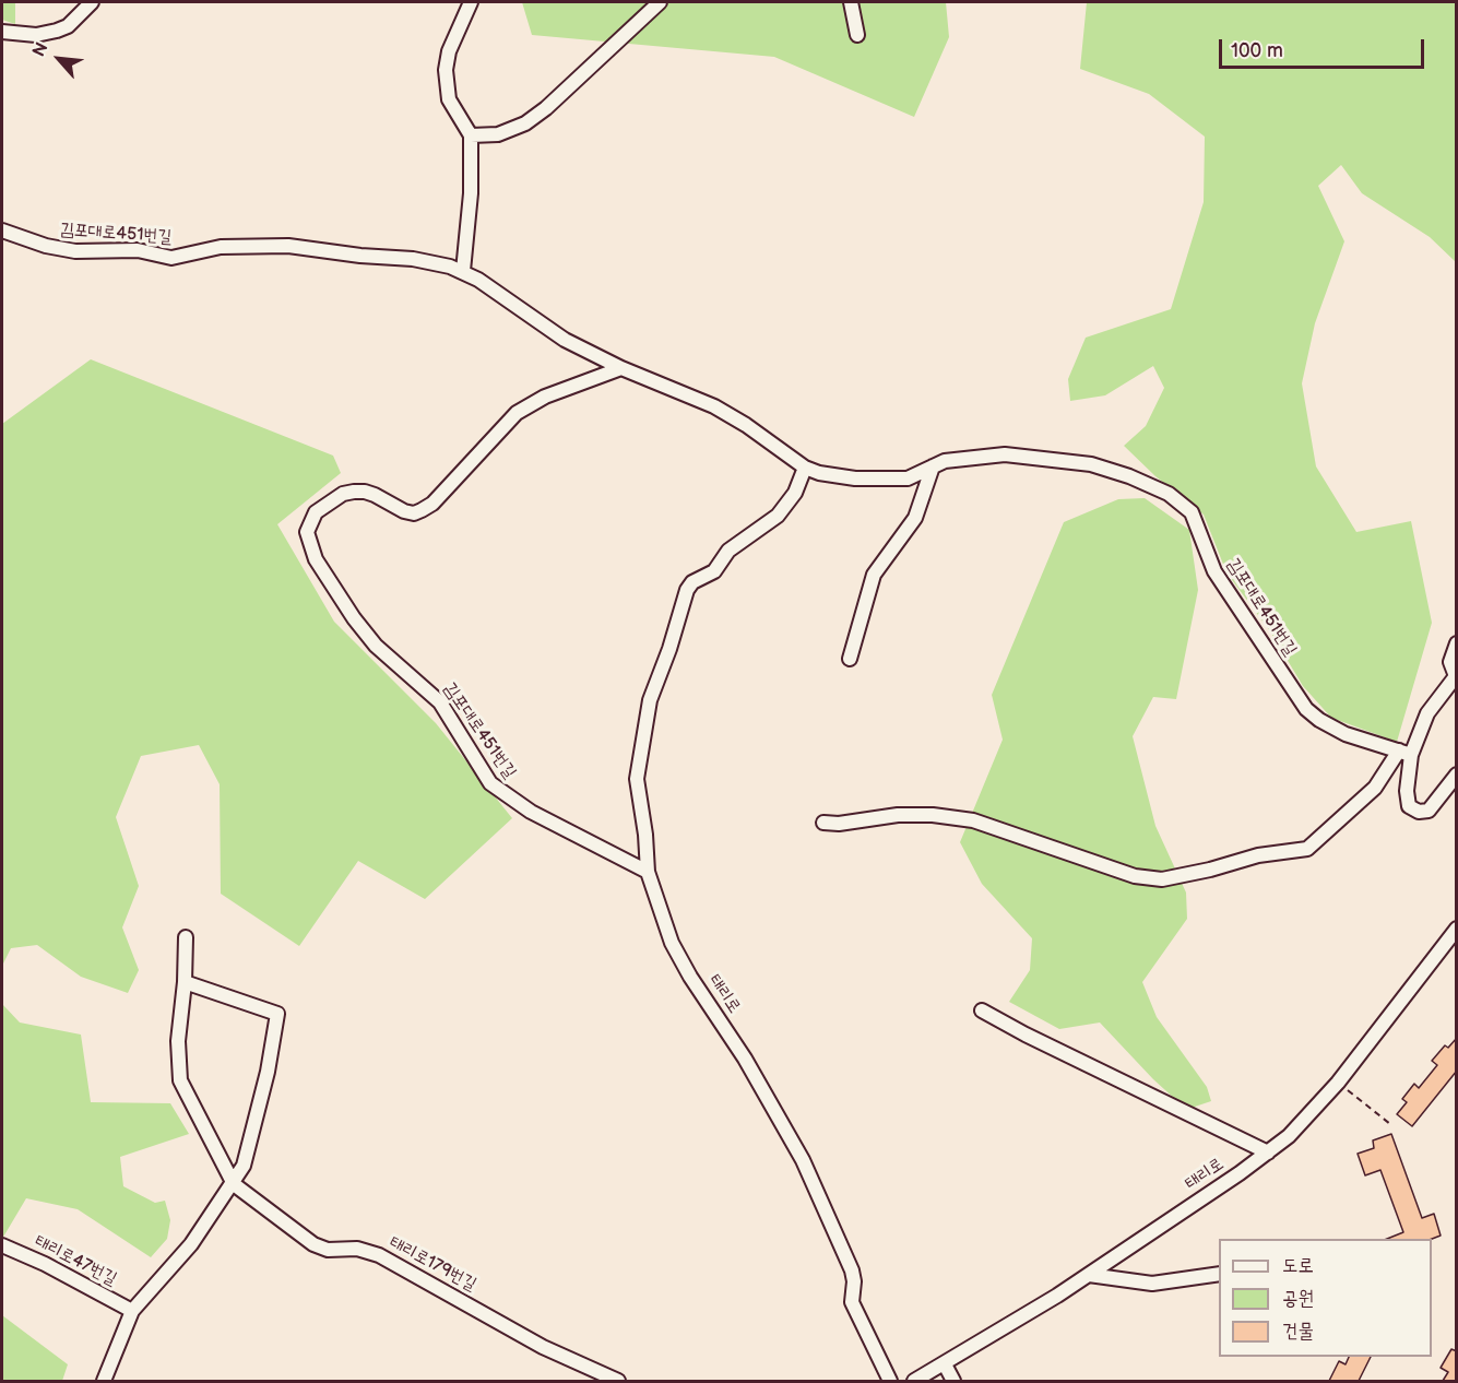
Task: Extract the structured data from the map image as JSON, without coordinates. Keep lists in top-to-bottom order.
{
  "streets": {
    "street": [
      "김포대로451번길",
      "태리로",
      "태리로47번길",
      "태리로179번길"
    ]
  },
  "crossings": [
    ["김포대로451번길", "태리로"]
  ],
  "legend": ["도로", "공원", "건물"],
  "scale_bar": "100 m",
  "north": "top left"
}
